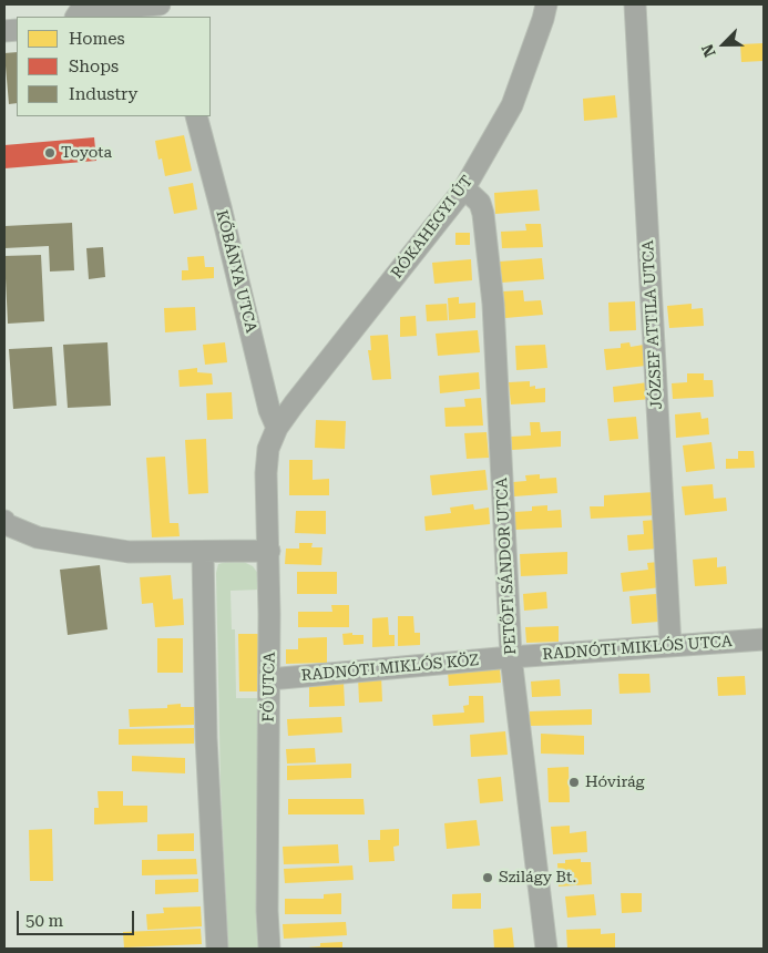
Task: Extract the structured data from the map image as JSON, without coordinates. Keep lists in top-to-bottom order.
{
  "streets": {
    "street": [
      "RÓKAHEGYI ÚT",
      "KŐBÁNYA UTCA",
      "JÓZSEF ATTILA UTCA",
      "PETŐFI SÁNDOR UTCA",
      "RADNÓTI MIKLÓS UTCA",
      "RADNÓTI MIKLÓS KÖZ",
      "FŐ UTCA"
    ]
  },
  "crossings": [
    ["RÓKAHEGYI ÚT", "KŐBÁNYA UTCA"],
    ["RÓKAHEGYI ÚT", "PETŐFI SÁNDOR UTCA"],
    ["RÓKAHEGYI ÚT", "FŐ UTCA"],
    ["KŐBÁNYA UTCA", "FŐ UTCA"],
    ["JÓZSEF ATTILA UTCA", "RADNÓTI MIKLÓS UTCA"],
    ["PETŐFI SÁNDOR UTCA", "RADNÓTI MIKLÓS UTCA"],
    ["PETŐFI SÁNDOR UTCA", "RADNÓTI MIKLÓS KÖZ"],
    ["RADNÓTI MIKLÓS UTCA", "RADNÓTI MIKLÓS KÖZ"],
    ["RADNÓTI MIKLÓS KÖZ", "FŐ UTCA"]
  ],
  "places": ["Toyota", "Hóvirág", "Szilágy Bt."],
  "legend": ["Homes", "Shops", "Industry"],
  "scale_bar": "50 m",
  "north": "bottom left"
}
